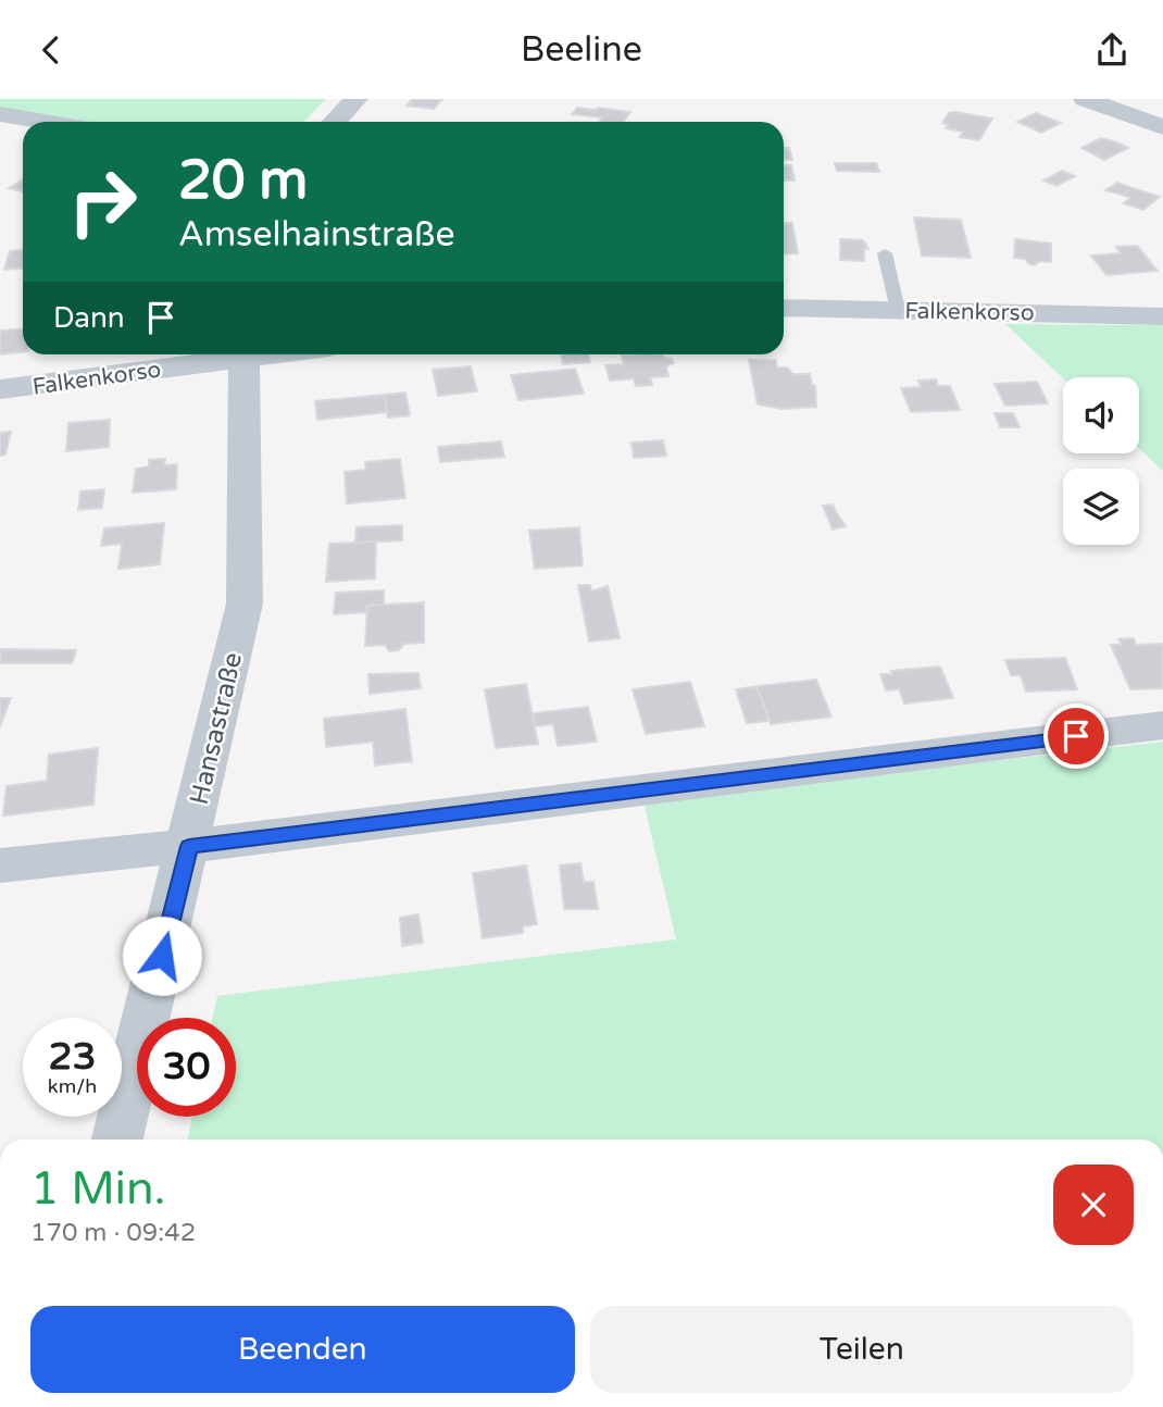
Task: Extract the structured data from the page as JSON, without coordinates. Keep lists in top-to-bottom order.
{
  "streets": {
    "street": ["Falkenkorso", "Hansastraße"]
  },
  "page": {
    "header": "Beeline",
    "turn": ["20 m", "Amselhainstraße"],
    "then": "Dann",
    "speed": "23 km/h",
    "limit": "30",
    "heading": ["1 Min.", "170 m · 09:42"],
    "buttons": ["Beenden", "Teilen"]
  }
}
